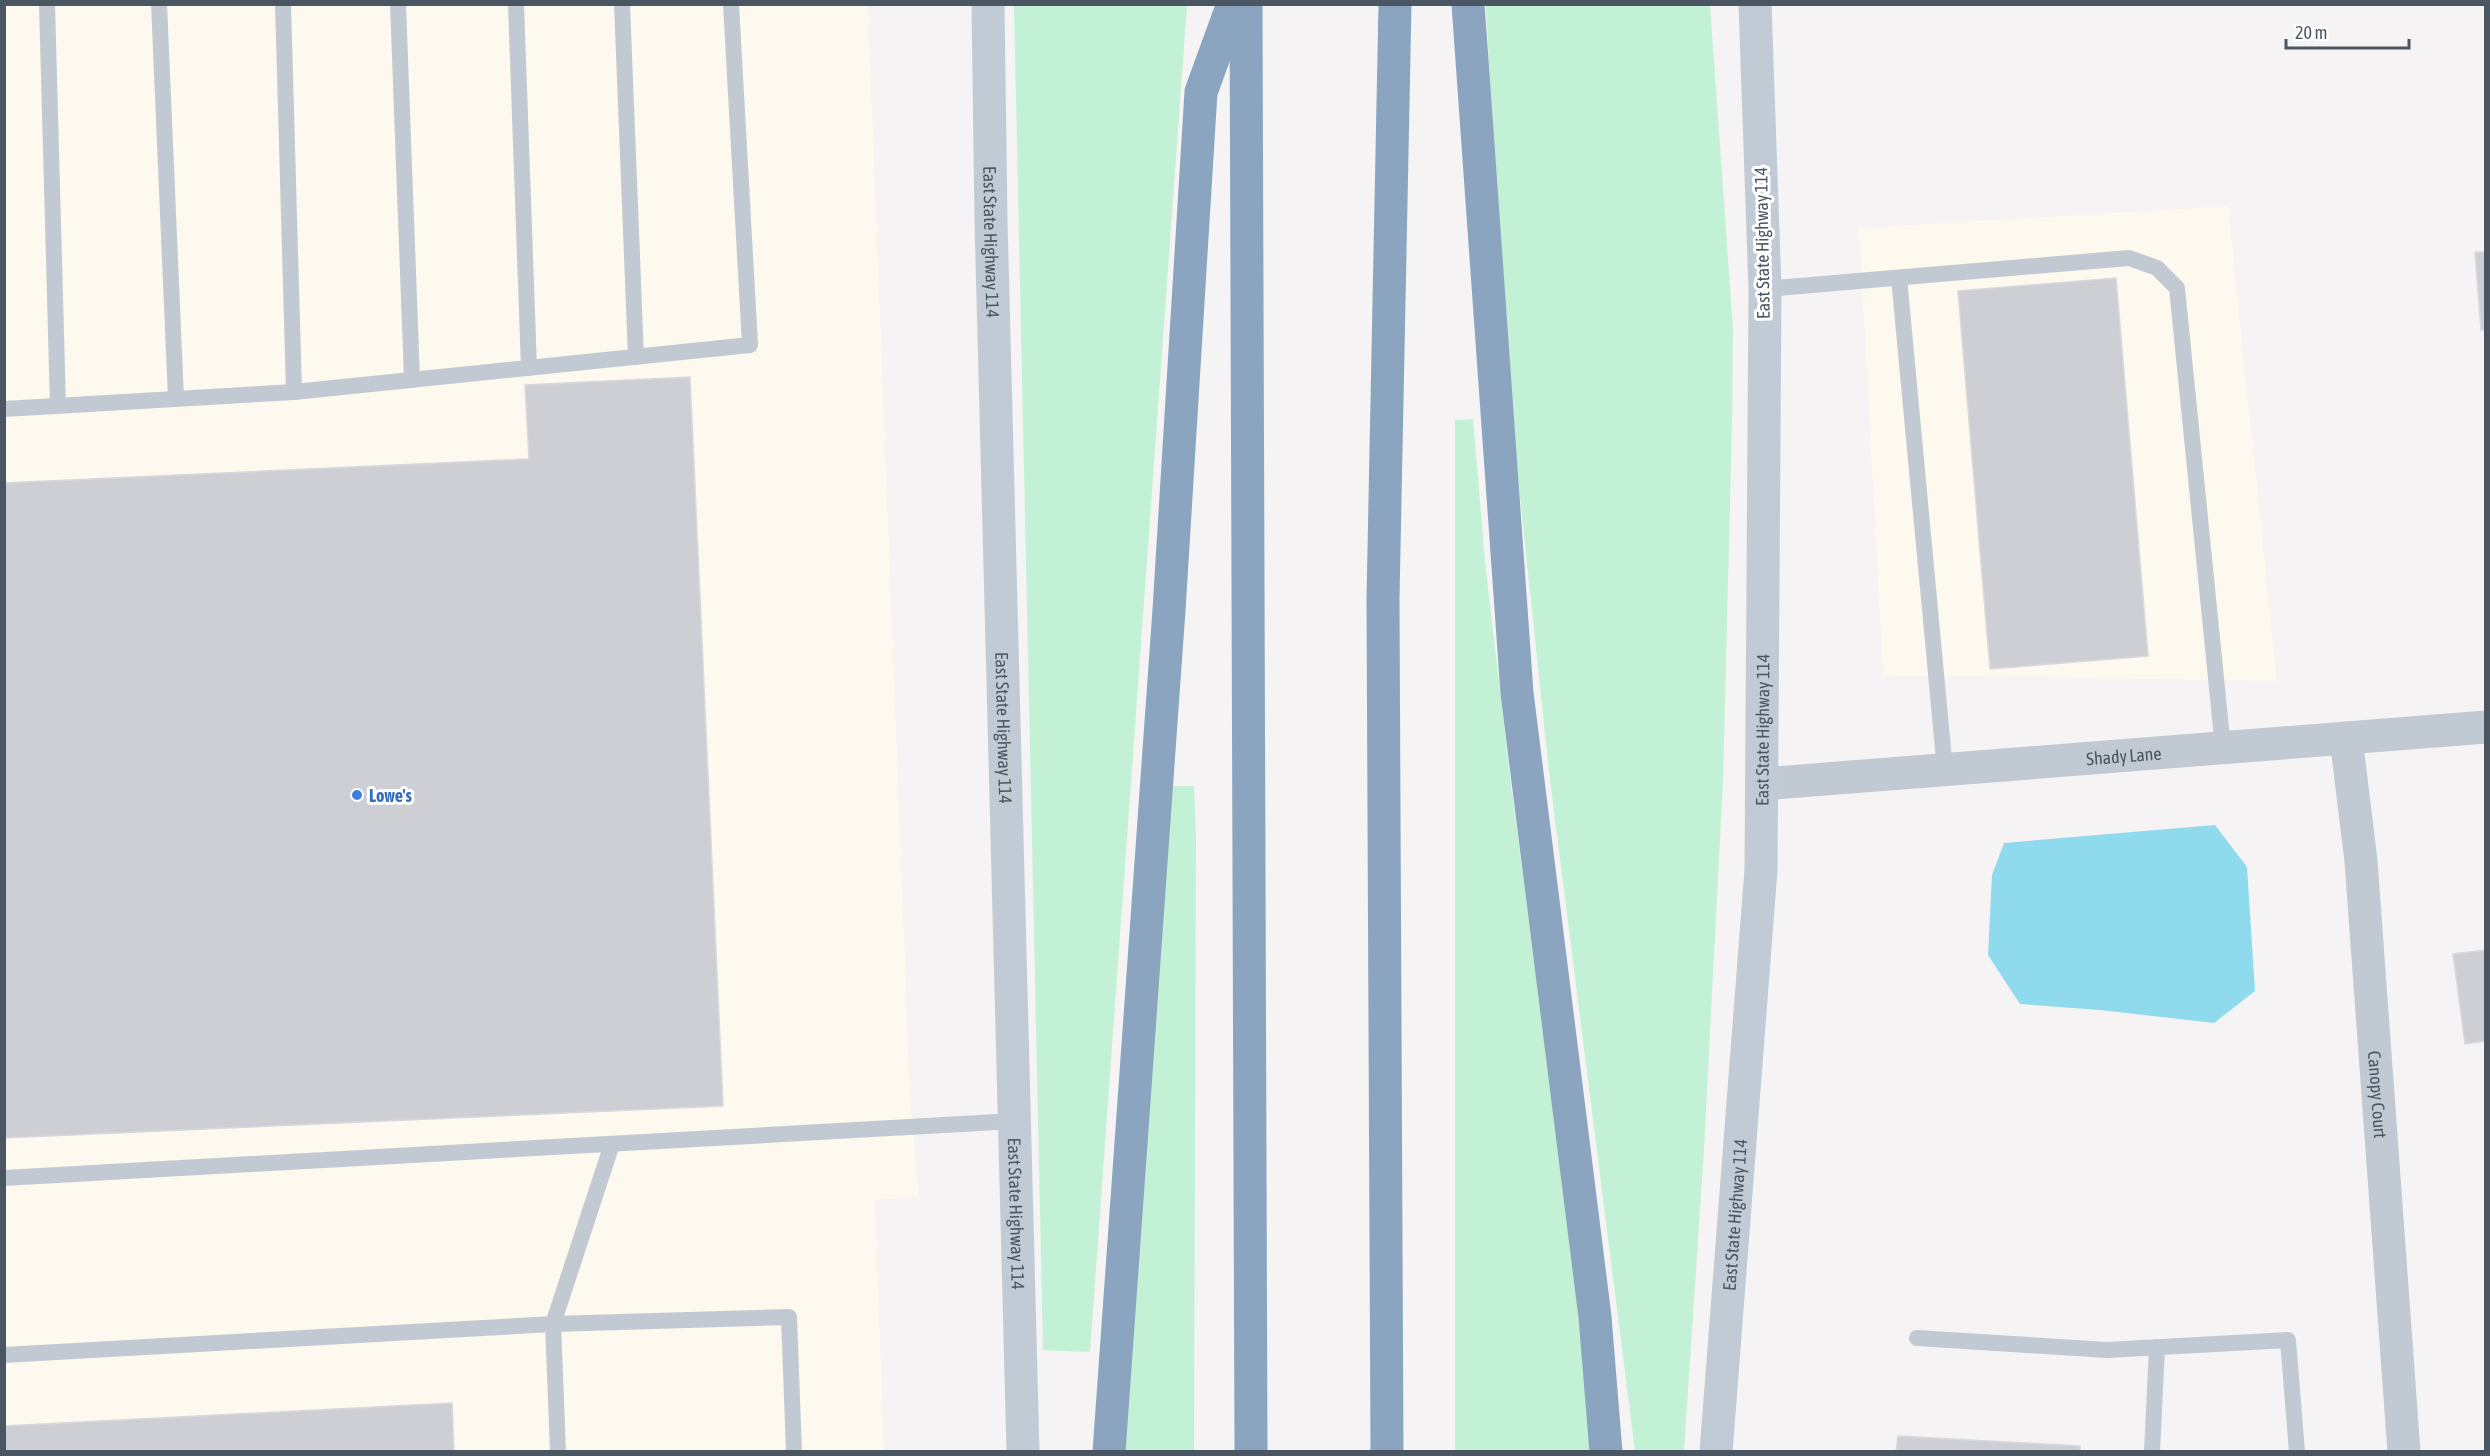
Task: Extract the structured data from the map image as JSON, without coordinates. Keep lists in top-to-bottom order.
{
  "streets": {
    "main road": ["East State Highway 114"],
    "street": ["Shady Lane", "Canopy Court"]
  },
  "crossings": [
    ["East State Highway 114", "Shady Lane"],
    ["Shady Lane", "Canopy Court"]
  ],
  "places": ["Lowe's"],
  "scale_bar": "20 m"
}
